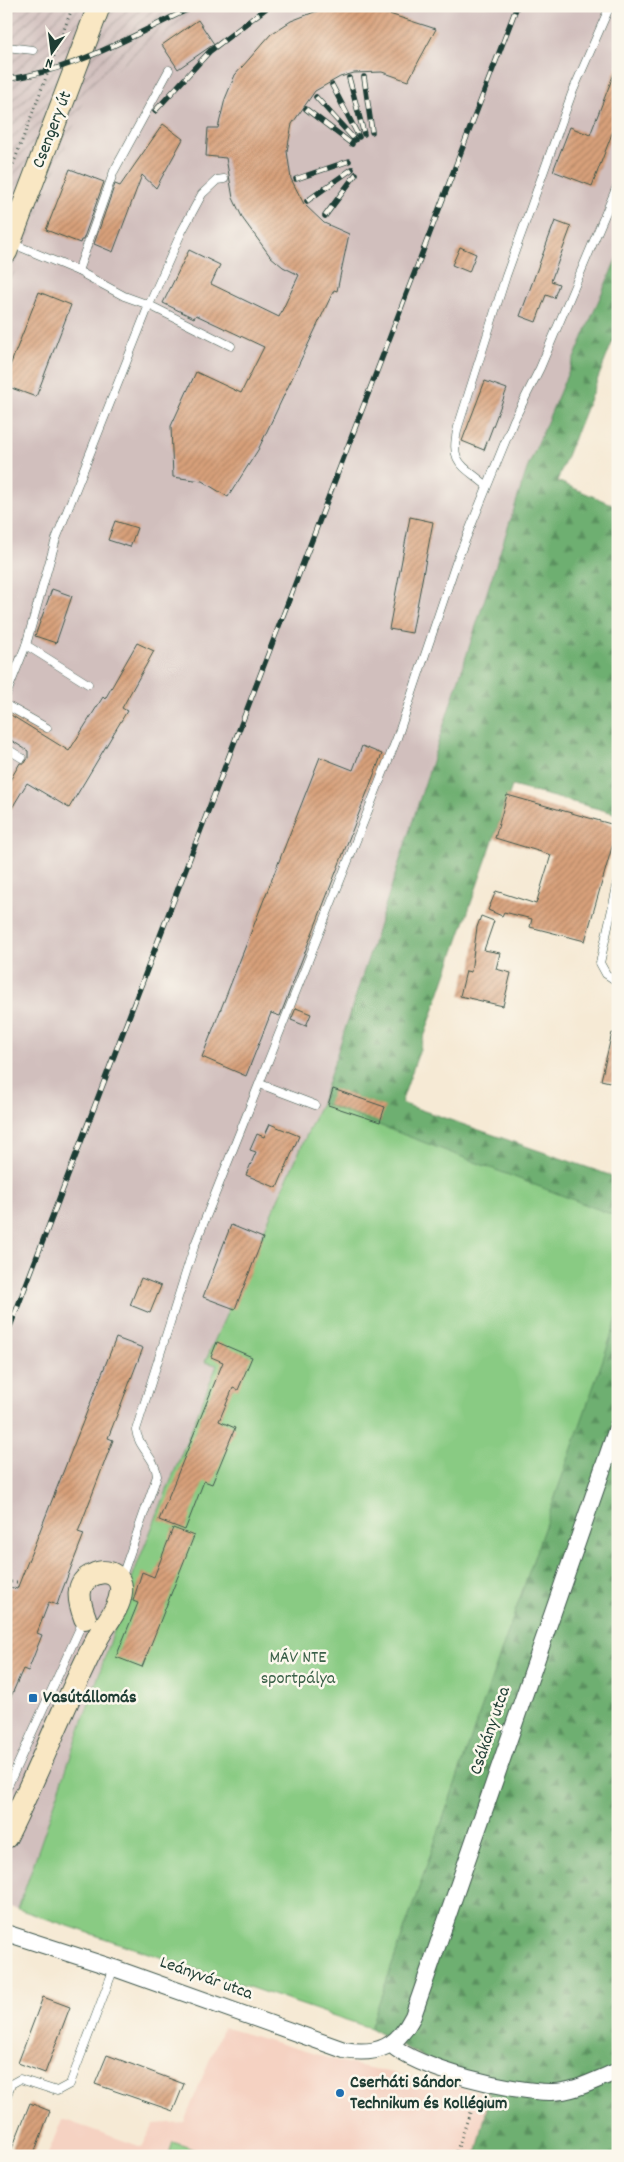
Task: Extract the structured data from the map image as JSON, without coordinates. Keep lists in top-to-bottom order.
{
  "streets": {
    "street": ["Csengery út", "Csákány utca", "Leányvár utca"]
  },
  "crossings": [
    ["Csákány utca", "Leányvár utca"]
  ],
  "parks": ["MÁV NTE sportpálya"],
  "places": {
    "transit": ["Vasútállomás"],
    "other": ["Cserháti Sándor Technikum és Kollégium"]
  },
  "north": "bottom"
}
